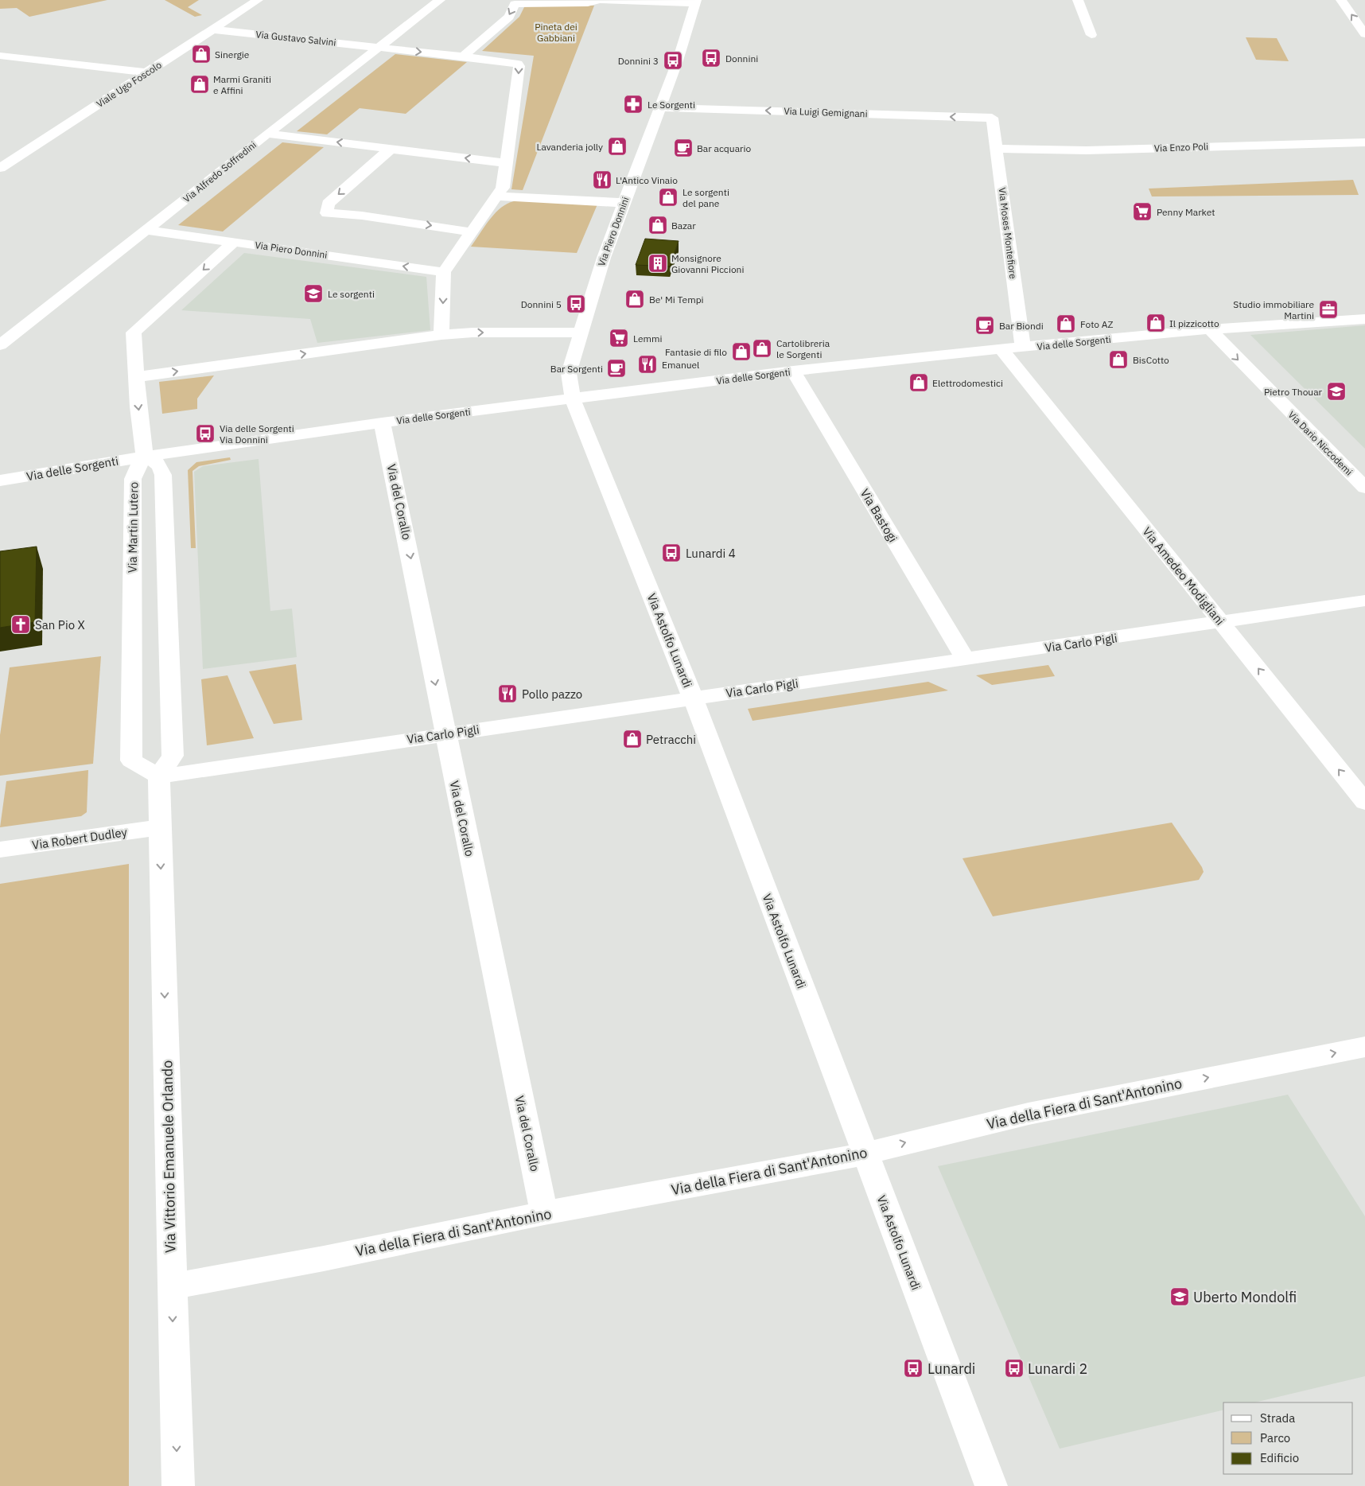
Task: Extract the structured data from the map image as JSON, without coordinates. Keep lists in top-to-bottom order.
{
  "streets": {
    "street": [
      "Via Gustavo Salvini",
      "Viale Ugo Foscolo",
      "Via Luigi Gemignani",
      "Via Enzo Poli",
      "Via Alfredo Soffredini",
      "Via Piero Donnini",
      "Via Moses Montefiore",
      "Via delle Sorgenti",
      "Via Dario Niccodemi",
      "Via del Corallo",
      "Via Bastogi",
      "Via Martin Lutero",
      "Via Amedeo Modigliani",
      "Via Astolfo Lunardi",
      "Via Carlo Pigli",
      "Via Robert Dudley",
      "Via della Fiera di Sant'Antonino",
      "Via Vittorio Emanuele Orlando"
    ]
  },
  "crossings": [
    ["Via Gustavo Salvini", "Viale Ugo Foscolo"],
    ["Via Gustavo Salvini", "Via Alfredo Soffredini"],
    ["Via Luigi Gemignani", "Via Piero Donnini"],
    ["Via Luigi Gemignani", "Via Moses Montefiore"],
    ["Via Enzo Poli", "Via Moses Montefiore"],
    ["Via Alfredo Soffredini", "Via Piero Donnini"],
    ["Via Piero Donnini", "Via delle Sorgenti"],
    ["Via Piero Donnini", "Via Astolfo Lunardi"],
    ["Via Moses Montefiore", "Via delle Sorgenti"],
    ["Via delle Sorgenti", "Via Dario Niccodemi"],
    ["Via delle Sorgenti", "Via del Corallo"],
    ["Via delle Sorgenti", "Via Bastogi"],
    ["Via delle Sorgenti", "Via Martin Lutero"],
    ["Via delle Sorgenti", "Via Amedeo Modigliani"],
    ["Via delle Sorgenti", "Via Astolfo Lunardi"],
    ["Via del Corallo", "Via Carlo Pigli"],
    ["Via del Corallo", "Via della Fiera di Sant'Antonino"],
    ["Via Bastogi", "Via Carlo Pigli"],
    ["Via Martin Lutero", "Via Carlo Pigli"],
    ["Via Amedeo Modigliani", "Via Carlo Pigli"],
    ["Via Astolfo Lunardi", "Via Carlo Pigli"],
    ["Via Astolfo Lunardi", "Via della Fiera di Sant'Antonino"],
    ["Via Robert Dudley", "Via Vittorio Emanuele Orlando"],
    ["Via della Fiera di Sant'Antonino", "Via Vittorio Emanuele Orlando"]
  ],
  "one_way": [
    "Via Luigi Gemignani",
    "Via Dario Niccodemi",
    "Via del Corallo",
    "Via Amedeo Modigliani",
    "Via della Fiera di Sant'Antonino",
    "Via Vittorio Emanuele Orlando"
  ],
  "parks": ["Pineta dei Gabbiani"],
  "places": {
    "shop": [
      "Sinergie",
      "Marmi Graniti e Affini",
      "Lavanderia jolly",
      "Le sorgenti del pane",
      "Bazar",
      "Be' Mi Tempi",
      "Il pizzicotto",
      "Foto AZ",
      "Cartolibreria le Sorgenti",
      "Fantasie di filo",
      "BisCotto",
      "Elettrodomestici",
      "Petracchi"
    ],
    "bus stop": [
      "Donnini",
      "Donnini 3",
      "Donnini 5",
      "Via delle Sorgenti Via Donnini",
      "Lunardi 4",
      "Lunardi",
      "Lunardi 2"
    ],
    "pharmacy": ["Le Sorgenti"],
    "cafe": ["Bar acquario", "Bar Biondi", "Bar Sorgenti"],
    "restaurant": ["L'Antico Vinaio", "Emanuel", "Pollo pazzo"],
    "supermarket": ["Penny Market", "Lemmi"],
    "building": ["Monsignore Giovanni Piccioni"],
    "school or university": ["Le sorgenti", "Pietro Thouar", "Uberto Mondolfi"],
    "office": ["Studio immobiliare Martini"],
    "church": ["San Pio X"]
  },
  "legend": ["Strada", "Parco", "Edificio"]
}
